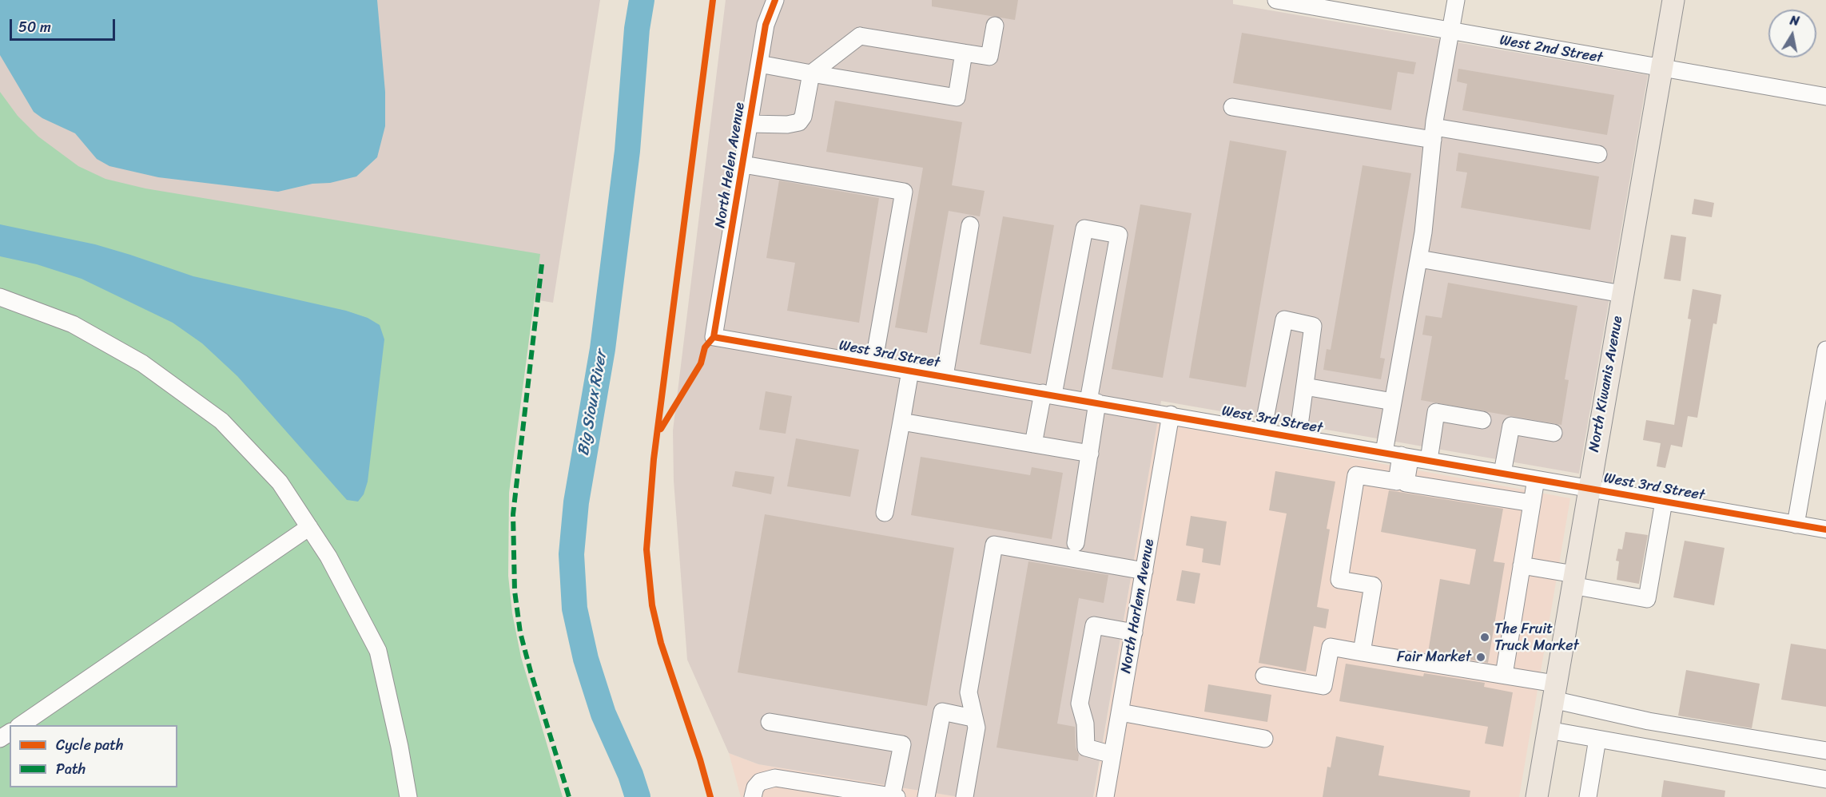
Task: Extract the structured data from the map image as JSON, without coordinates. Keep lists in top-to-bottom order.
{
  "streets": {
    "main road": ["North Kiwanis Avenue"],
    "street": [
      "West 2nd Street",
      "North Helen Avenue",
      "West 3rd Street",
      "North Harlem Avenue"
    ]
  },
  "crossings": [
    ["West 2nd Street", "North Kiwanis Avenue"],
    ["North Helen Avenue", "West 3rd Street"],
    ["West 3rd Street", "North Kiwanis Avenue"],
    ["West 3rd Street", "North Harlem Avenue"]
  ],
  "water": ["Big Sioux River"],
  "places": ["The Fruit Truck Market", "Fair Market"],
  "legend": ["Cycle path", "Path"],
  "scale_bar": "50 m",
  "north": "top"
}
